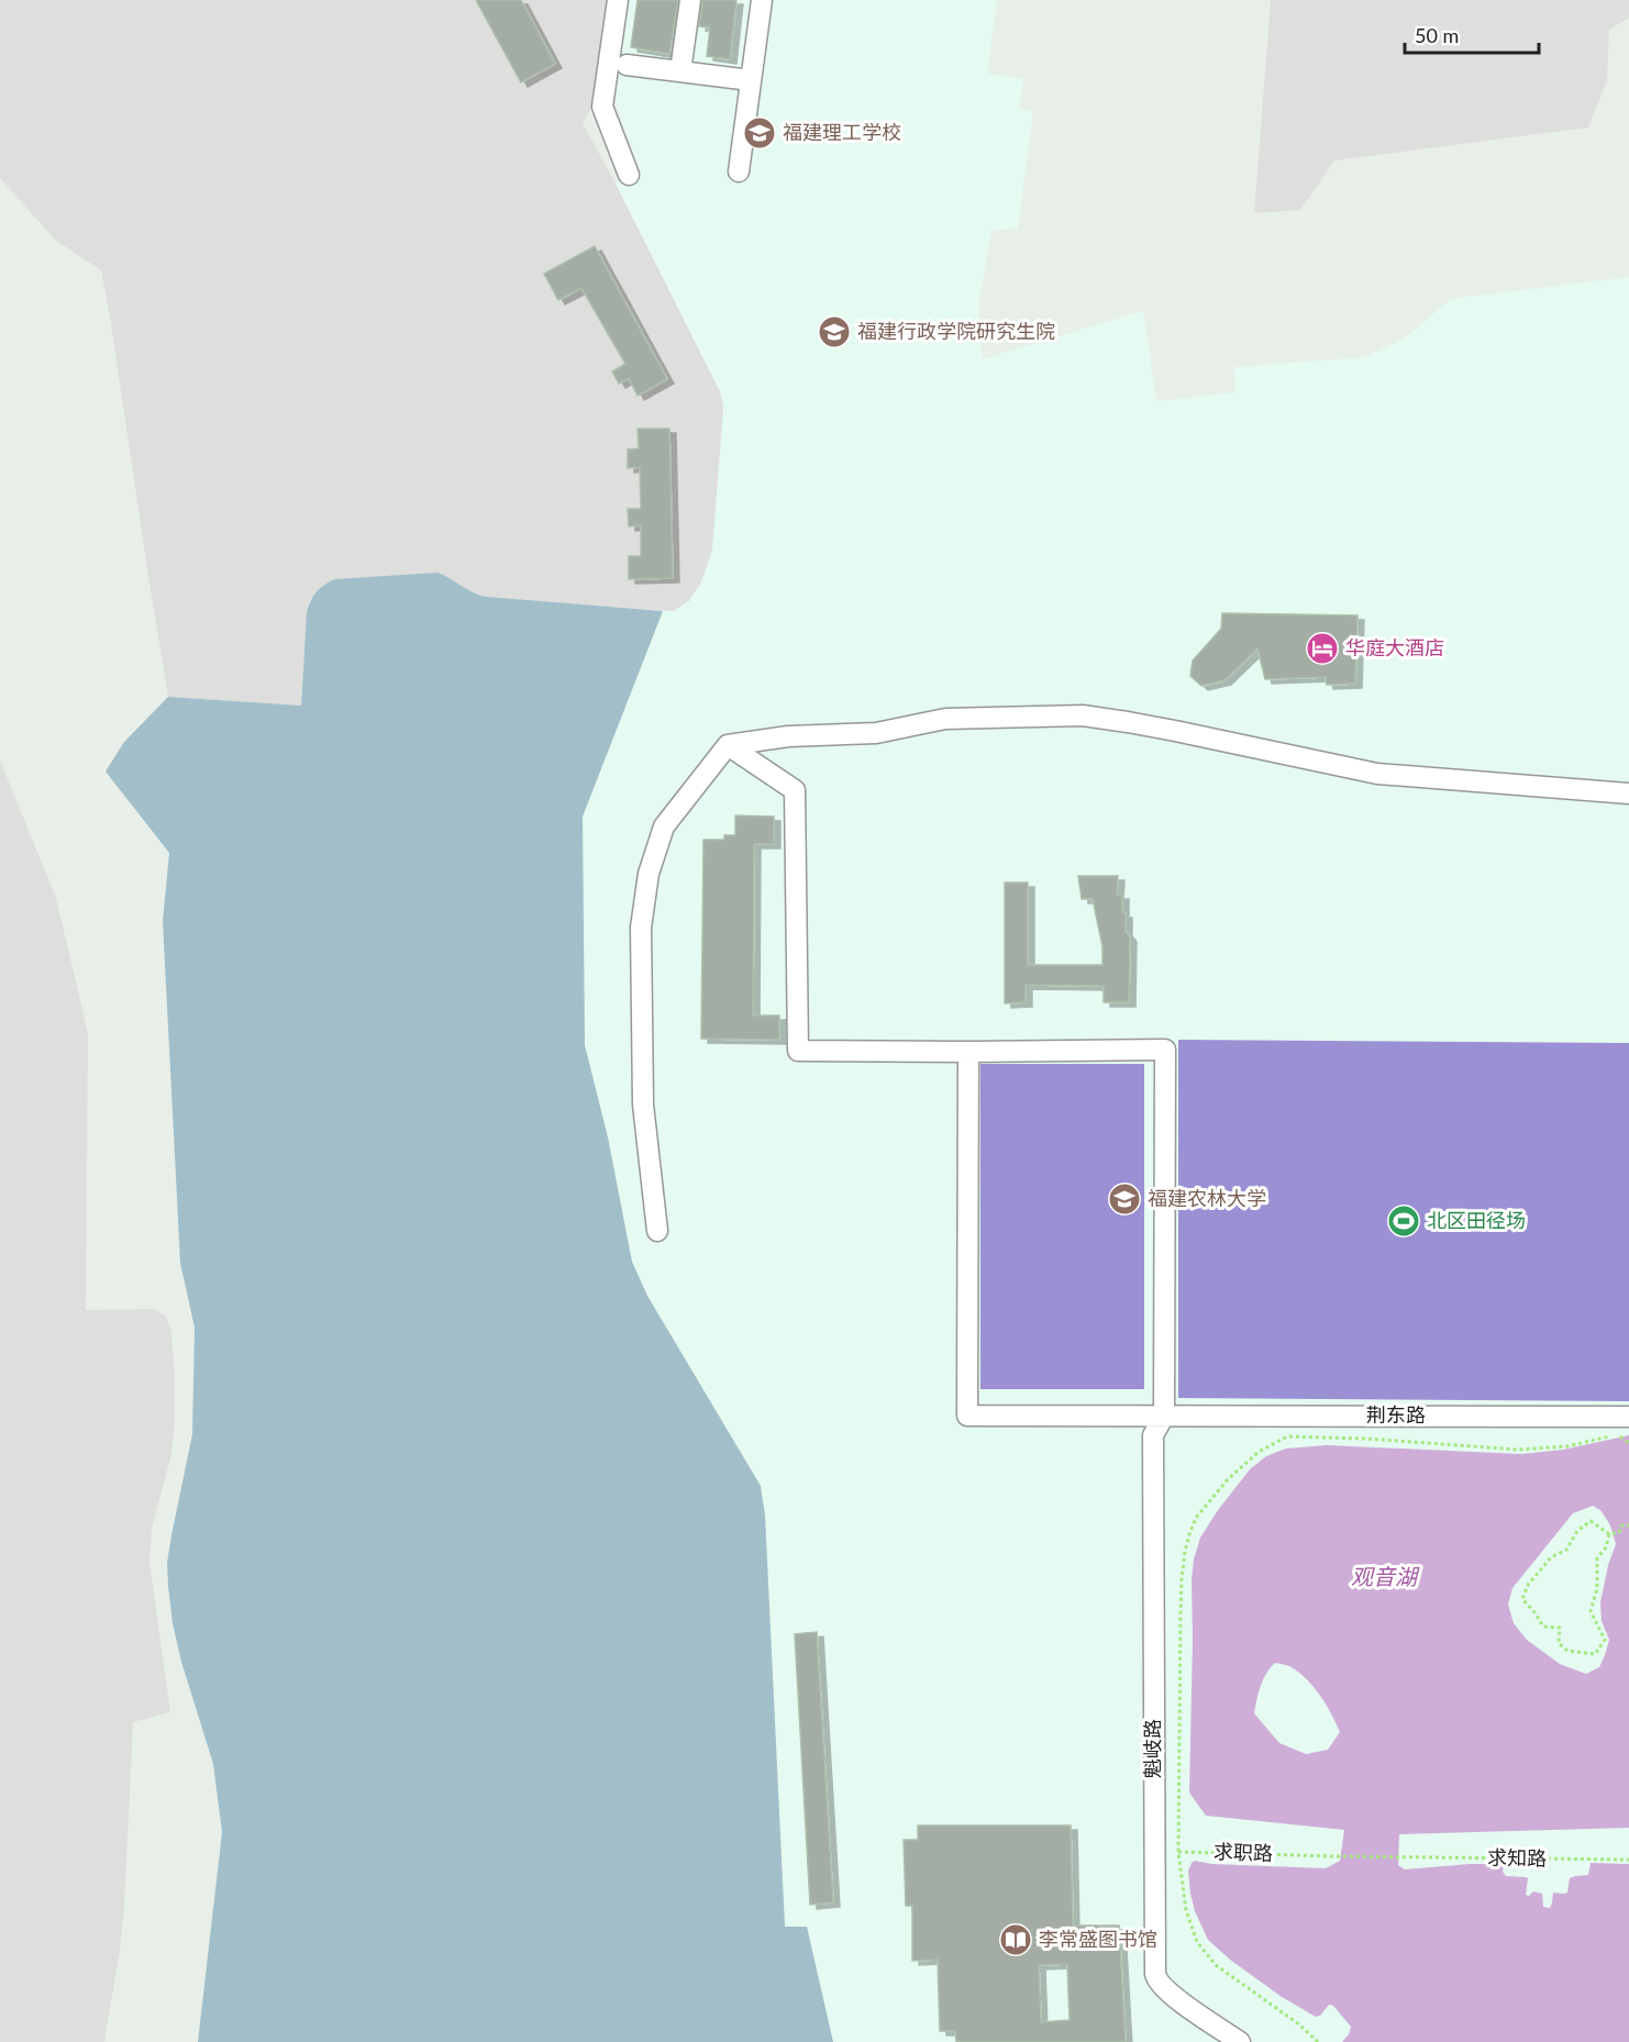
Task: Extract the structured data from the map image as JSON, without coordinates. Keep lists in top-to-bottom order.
{
  "streets": {
    "street": ["荆东路", "魁岐路"],
    "path": ["求职路", "求知路"]
  },
  "crossings": [
    ["荆东路", "魁岐路"],
    ["求职路", "求知路"]
  ],
  "water": ["观音湖"],
  "places": {
    "school or university": ["福建理工学校", "福建行政学院研究生院", "福建农林大学"],
    "hotel": ["华庭大酒店"],
    "sports": ["北区田径场"],
    "library": ["李常盛图书馆"]
  },
  "scale_bar": "50 m"
}
